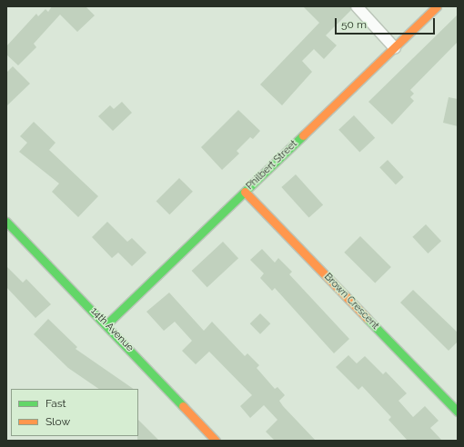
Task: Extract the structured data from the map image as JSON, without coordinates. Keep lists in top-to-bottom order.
{
  "streets": {
    "street": ["Philbert Street", "Brown Crescent", "14th Avenue"]
  },
  "crossings": [
    ["Philbert Street", "Brown Crescent"],
    ["Philbert Street", "14th Avenue"]
  ],
  "legend": ["Fast", "Slow"],
  "scale_bar": "50 m"
}
